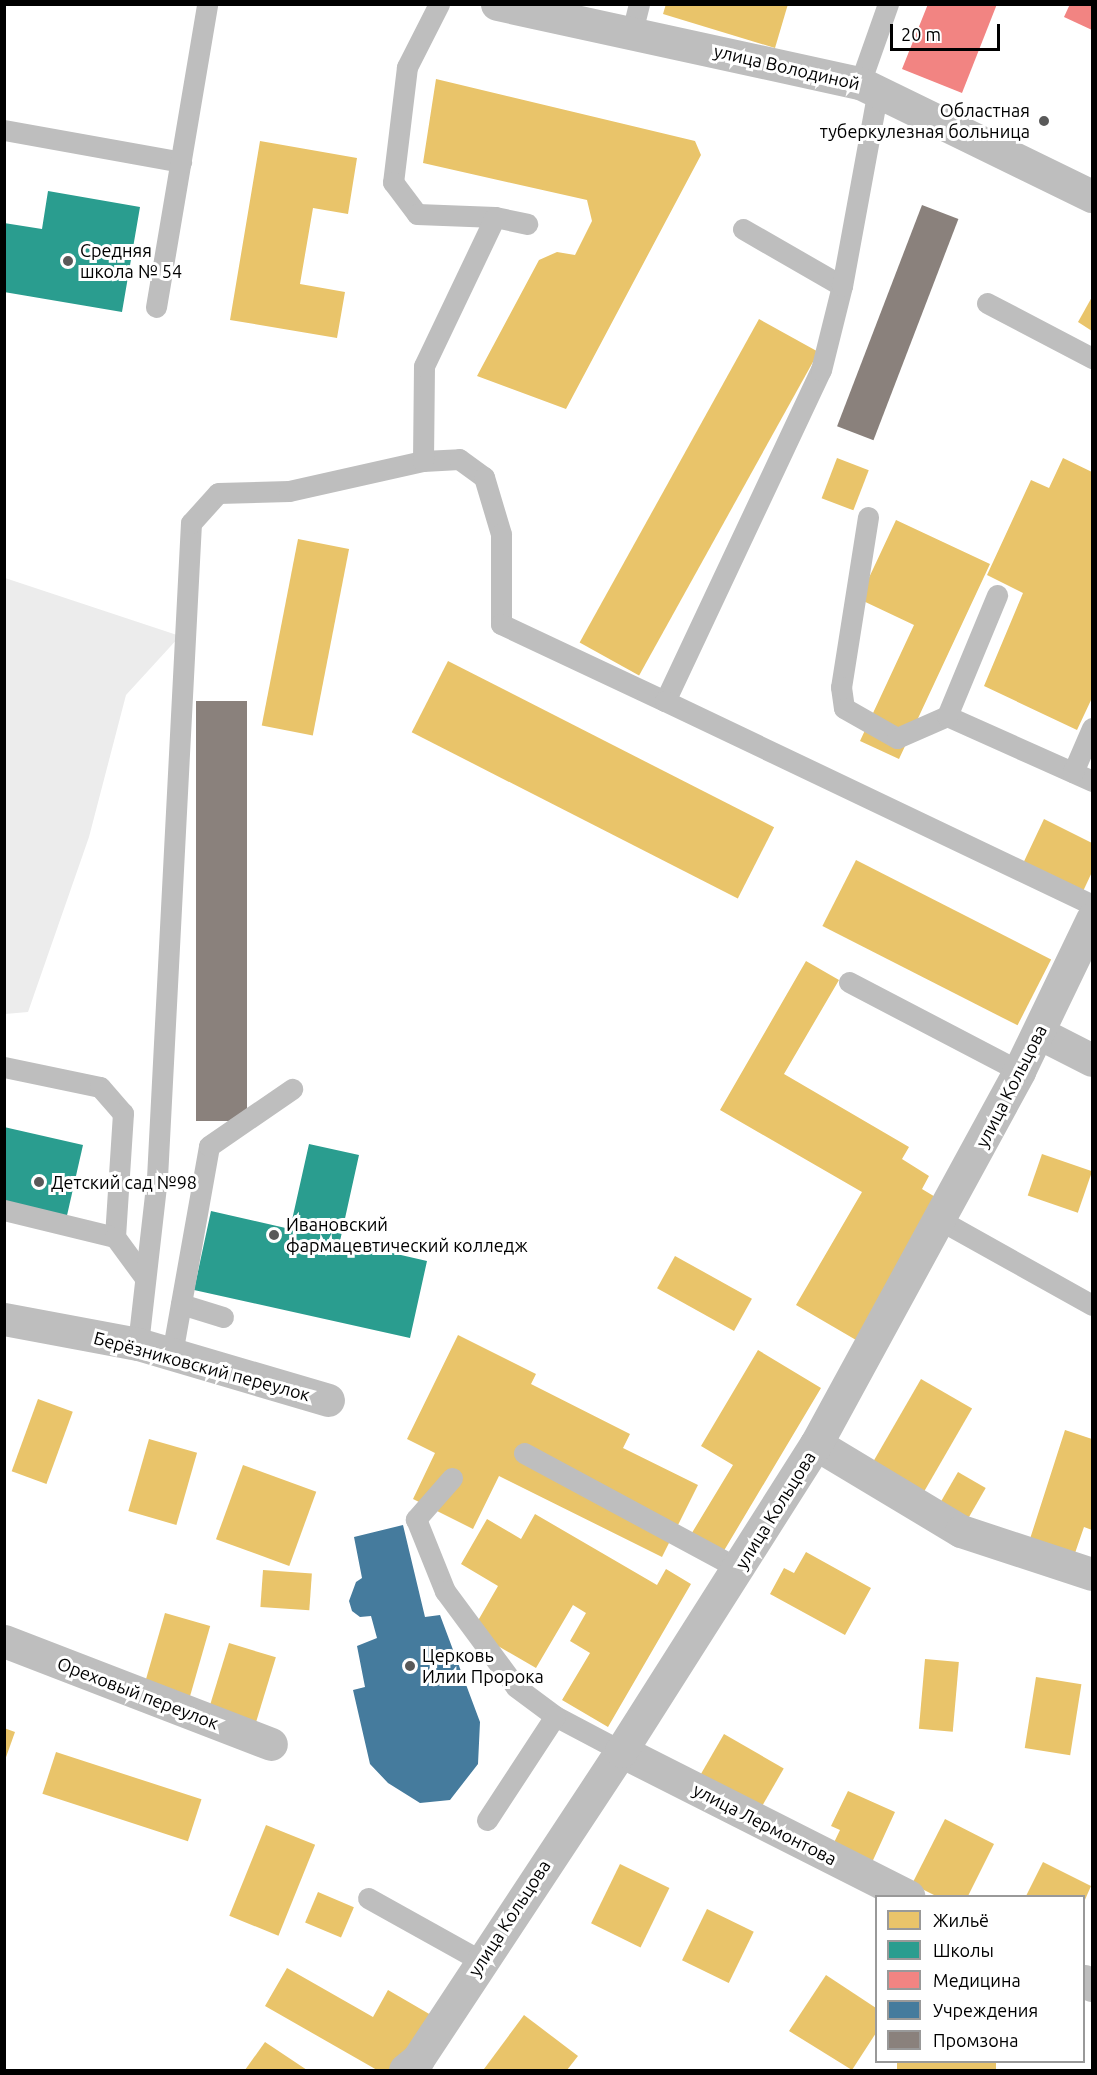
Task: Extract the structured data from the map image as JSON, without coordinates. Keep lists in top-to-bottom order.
{
  "streets": {
    "street": [
      "улица Володиной",
      "улица Кольцова",
      "Берёзниковский переулок",
      "Ореховый переулок",
      "улица Лермонтова"
    ]
  },
  "crossings": [
    ["улица Кольцова", "улица Лермонтова"]
  ],
  "places": [
    "Областная туберкулезная больница",
    "Средняя школа № 54",
    "Детский сад №98",
    "Ивановский фармацевтический колледж",
    "Церковь Илии Пророка"
  ],
  "legend": [
    "Жильё",
    "Школы",
    "Медицина",
    "Учреждения",
    "Промзона"
  ],
  "scale_bar": "20 m"
}
